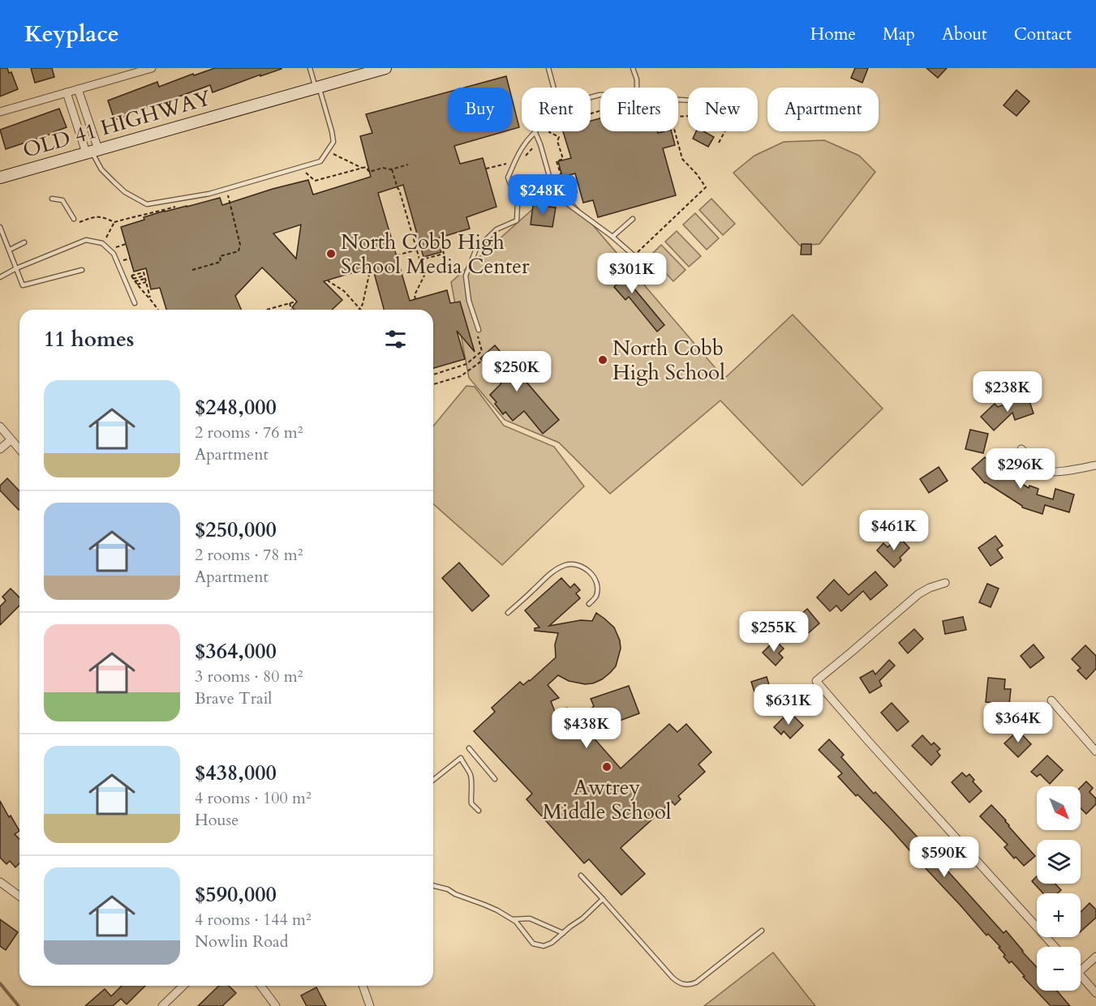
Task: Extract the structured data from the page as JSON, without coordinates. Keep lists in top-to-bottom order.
{
  "streets": {
    "main road": ["OLD 41 HIGHWAY"]
  },
  "places": ["North Cobb High School Media Center", "North Cobb High School", "Awtrey Middle School"],
  "north": "bottom right",
  "page": {
    "header": "Keyplace",
    "nav": [
      "Home",
      "Map",
      "About",
      "Contact"
    ],
    "chip": [
      "Buy",
      "Rent",
      "Filters",
      "New",
      "Apartment"
    ],
    "price": [
      "$248K",
      "$301K",
      "$250K",
      "$238K",
      "$296K",
      "$461K",
      "$255K",
      "$631K",
      "$364K",
      "$438K",
      "$590K"
    ],
    "heading": "11 homes",
    "list": [
      {
        "name": "$248,000",
        "note": "2 rooms · 76 m² · Apartment"
      },
      {
        "name": "$250,000",
        "note": "2 rooms · 78 m² · Apartment"
      },
      {
        "name": "$364,000",
        "note": "3 rooms · 80 m² · Brave Trail"
      },
      {
        "name": "$438,000",
        "note": "4 rooms · 100 m² · House"
      },
      {
        "name": "$590,000",
        "note": "4 rooms · 144 m² · Nowlin Road"
      }
    ],
    "map_buttons": ["+", "−"]
  }
}
